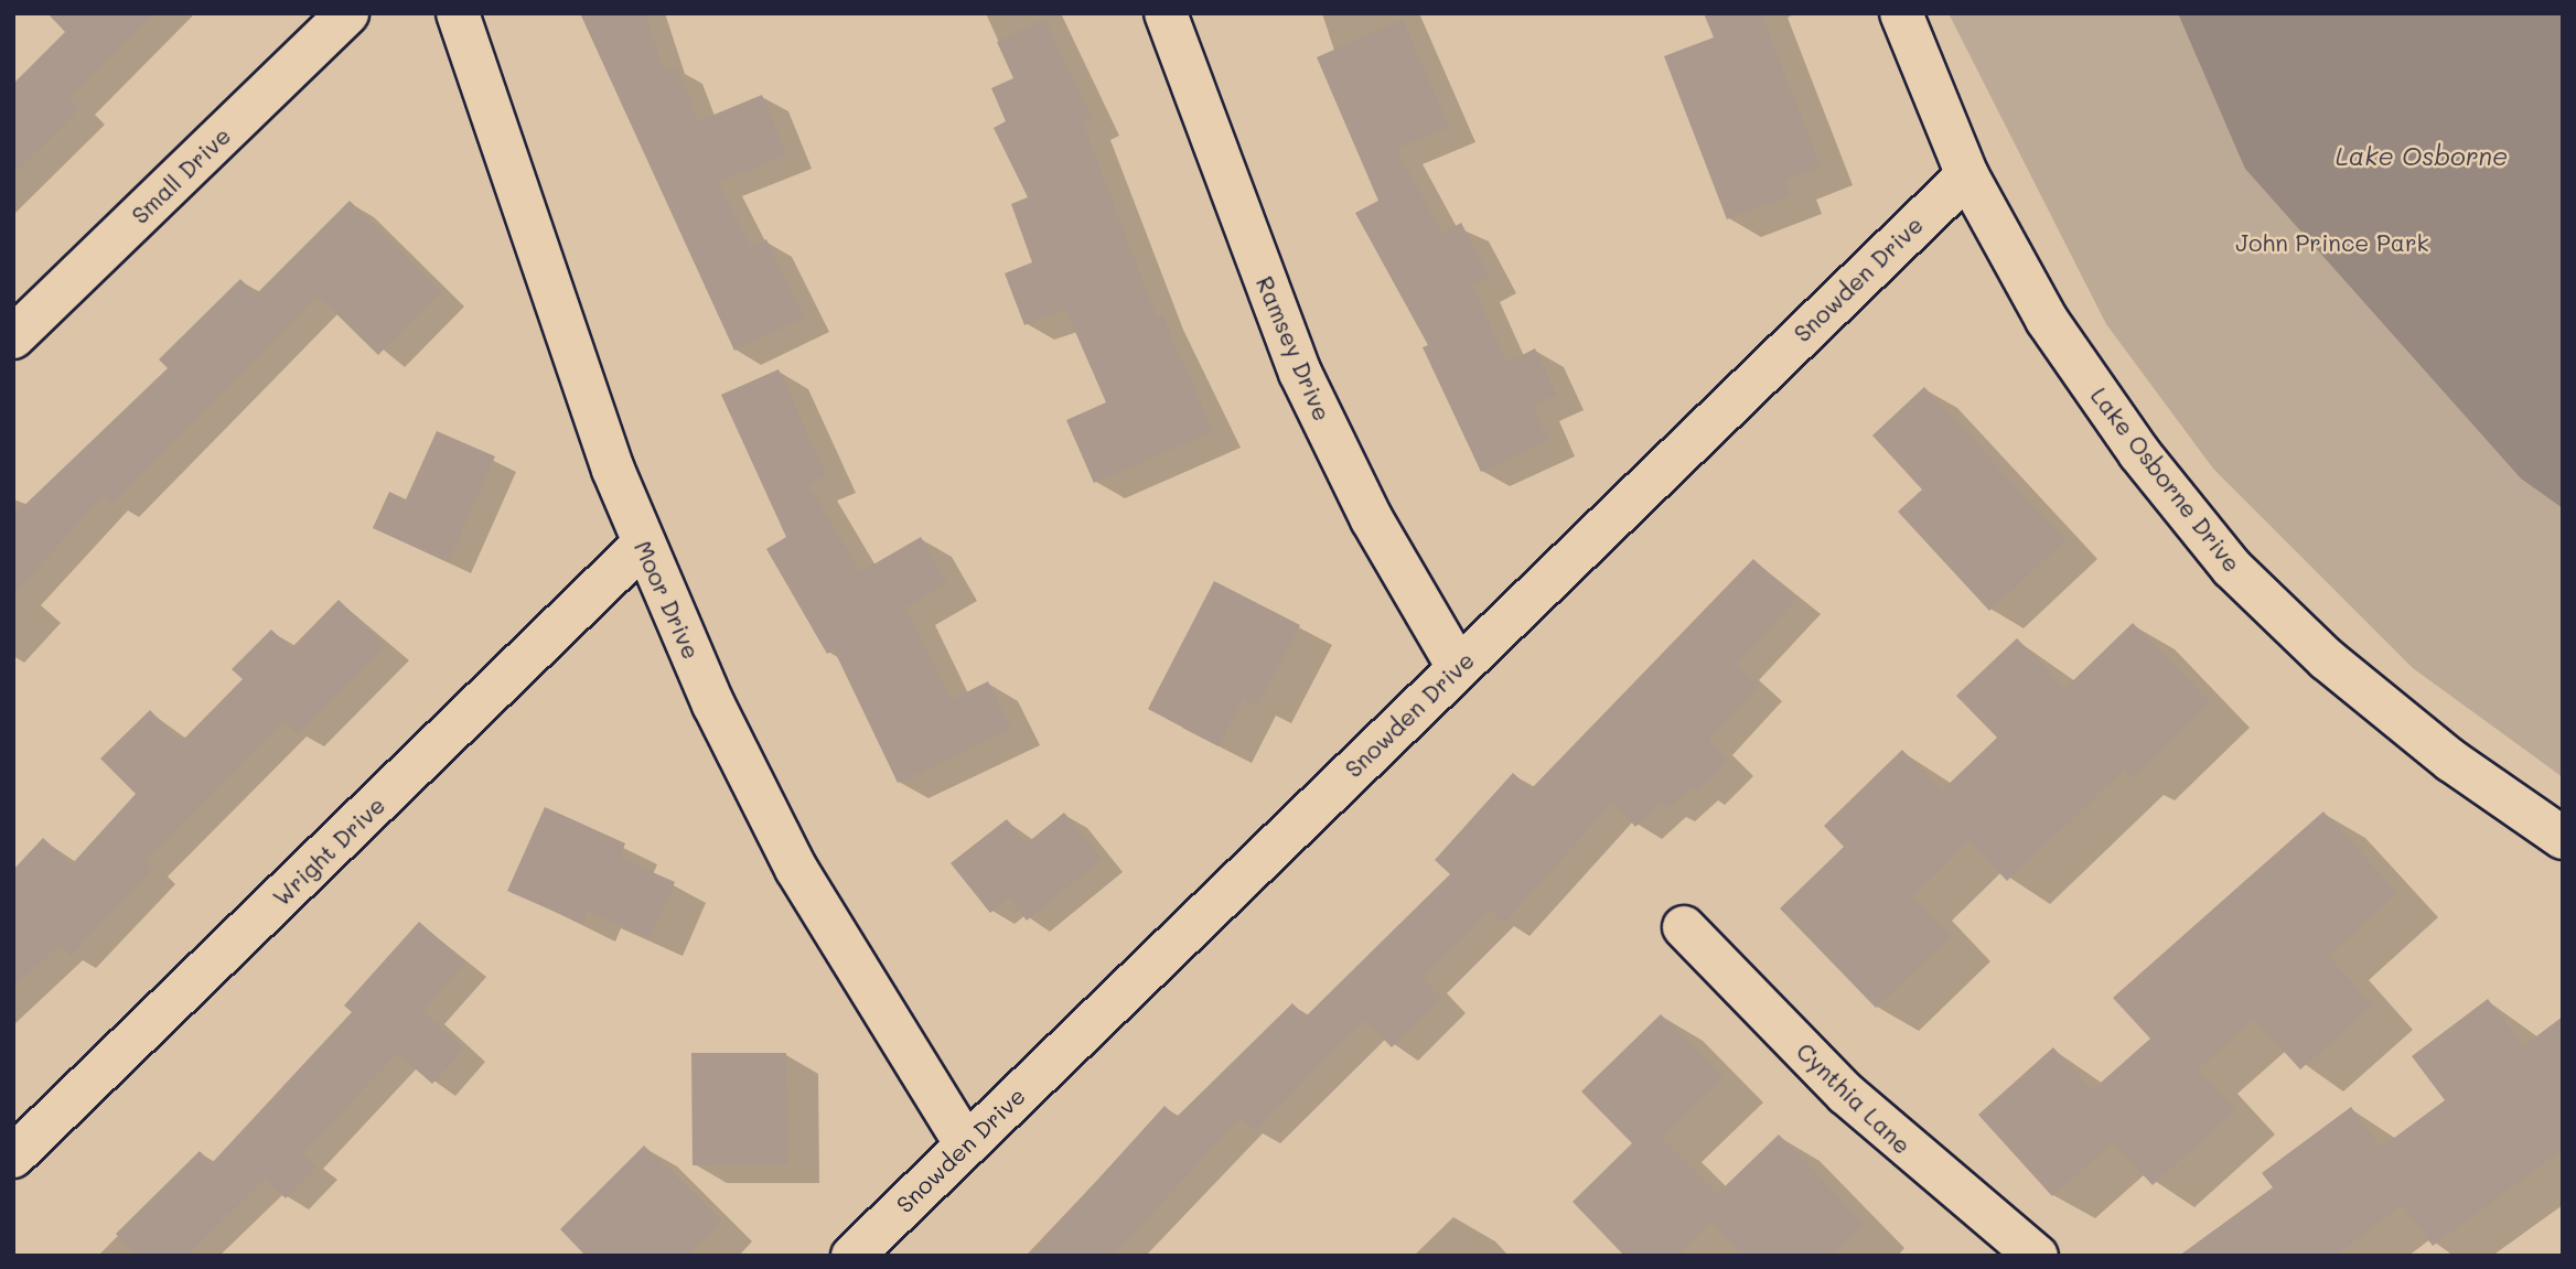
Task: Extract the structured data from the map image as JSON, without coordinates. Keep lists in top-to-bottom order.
{
  "streets": {
    "street": [
      "Small Drive",
      "Snowden Drive",
      "Ramsey Drive",
      "Lake Osborne Drive",
      "Moor Drive",
      "Wright Drive",
      "Cynthia Lane"
    ]
  },
  "crossings": [
    ["Snowden Drive", "Ramsey Drive"],
    ["Snowden Drive", "Lake Osborne Drive"],
    ["Snowden Drive", "Moor Drive"],
    ["Moor Drive", "Wright Drive"]
  ],
  "water": ["Lake Osborne"],
  "parks": ["John Prince Park"]
}
